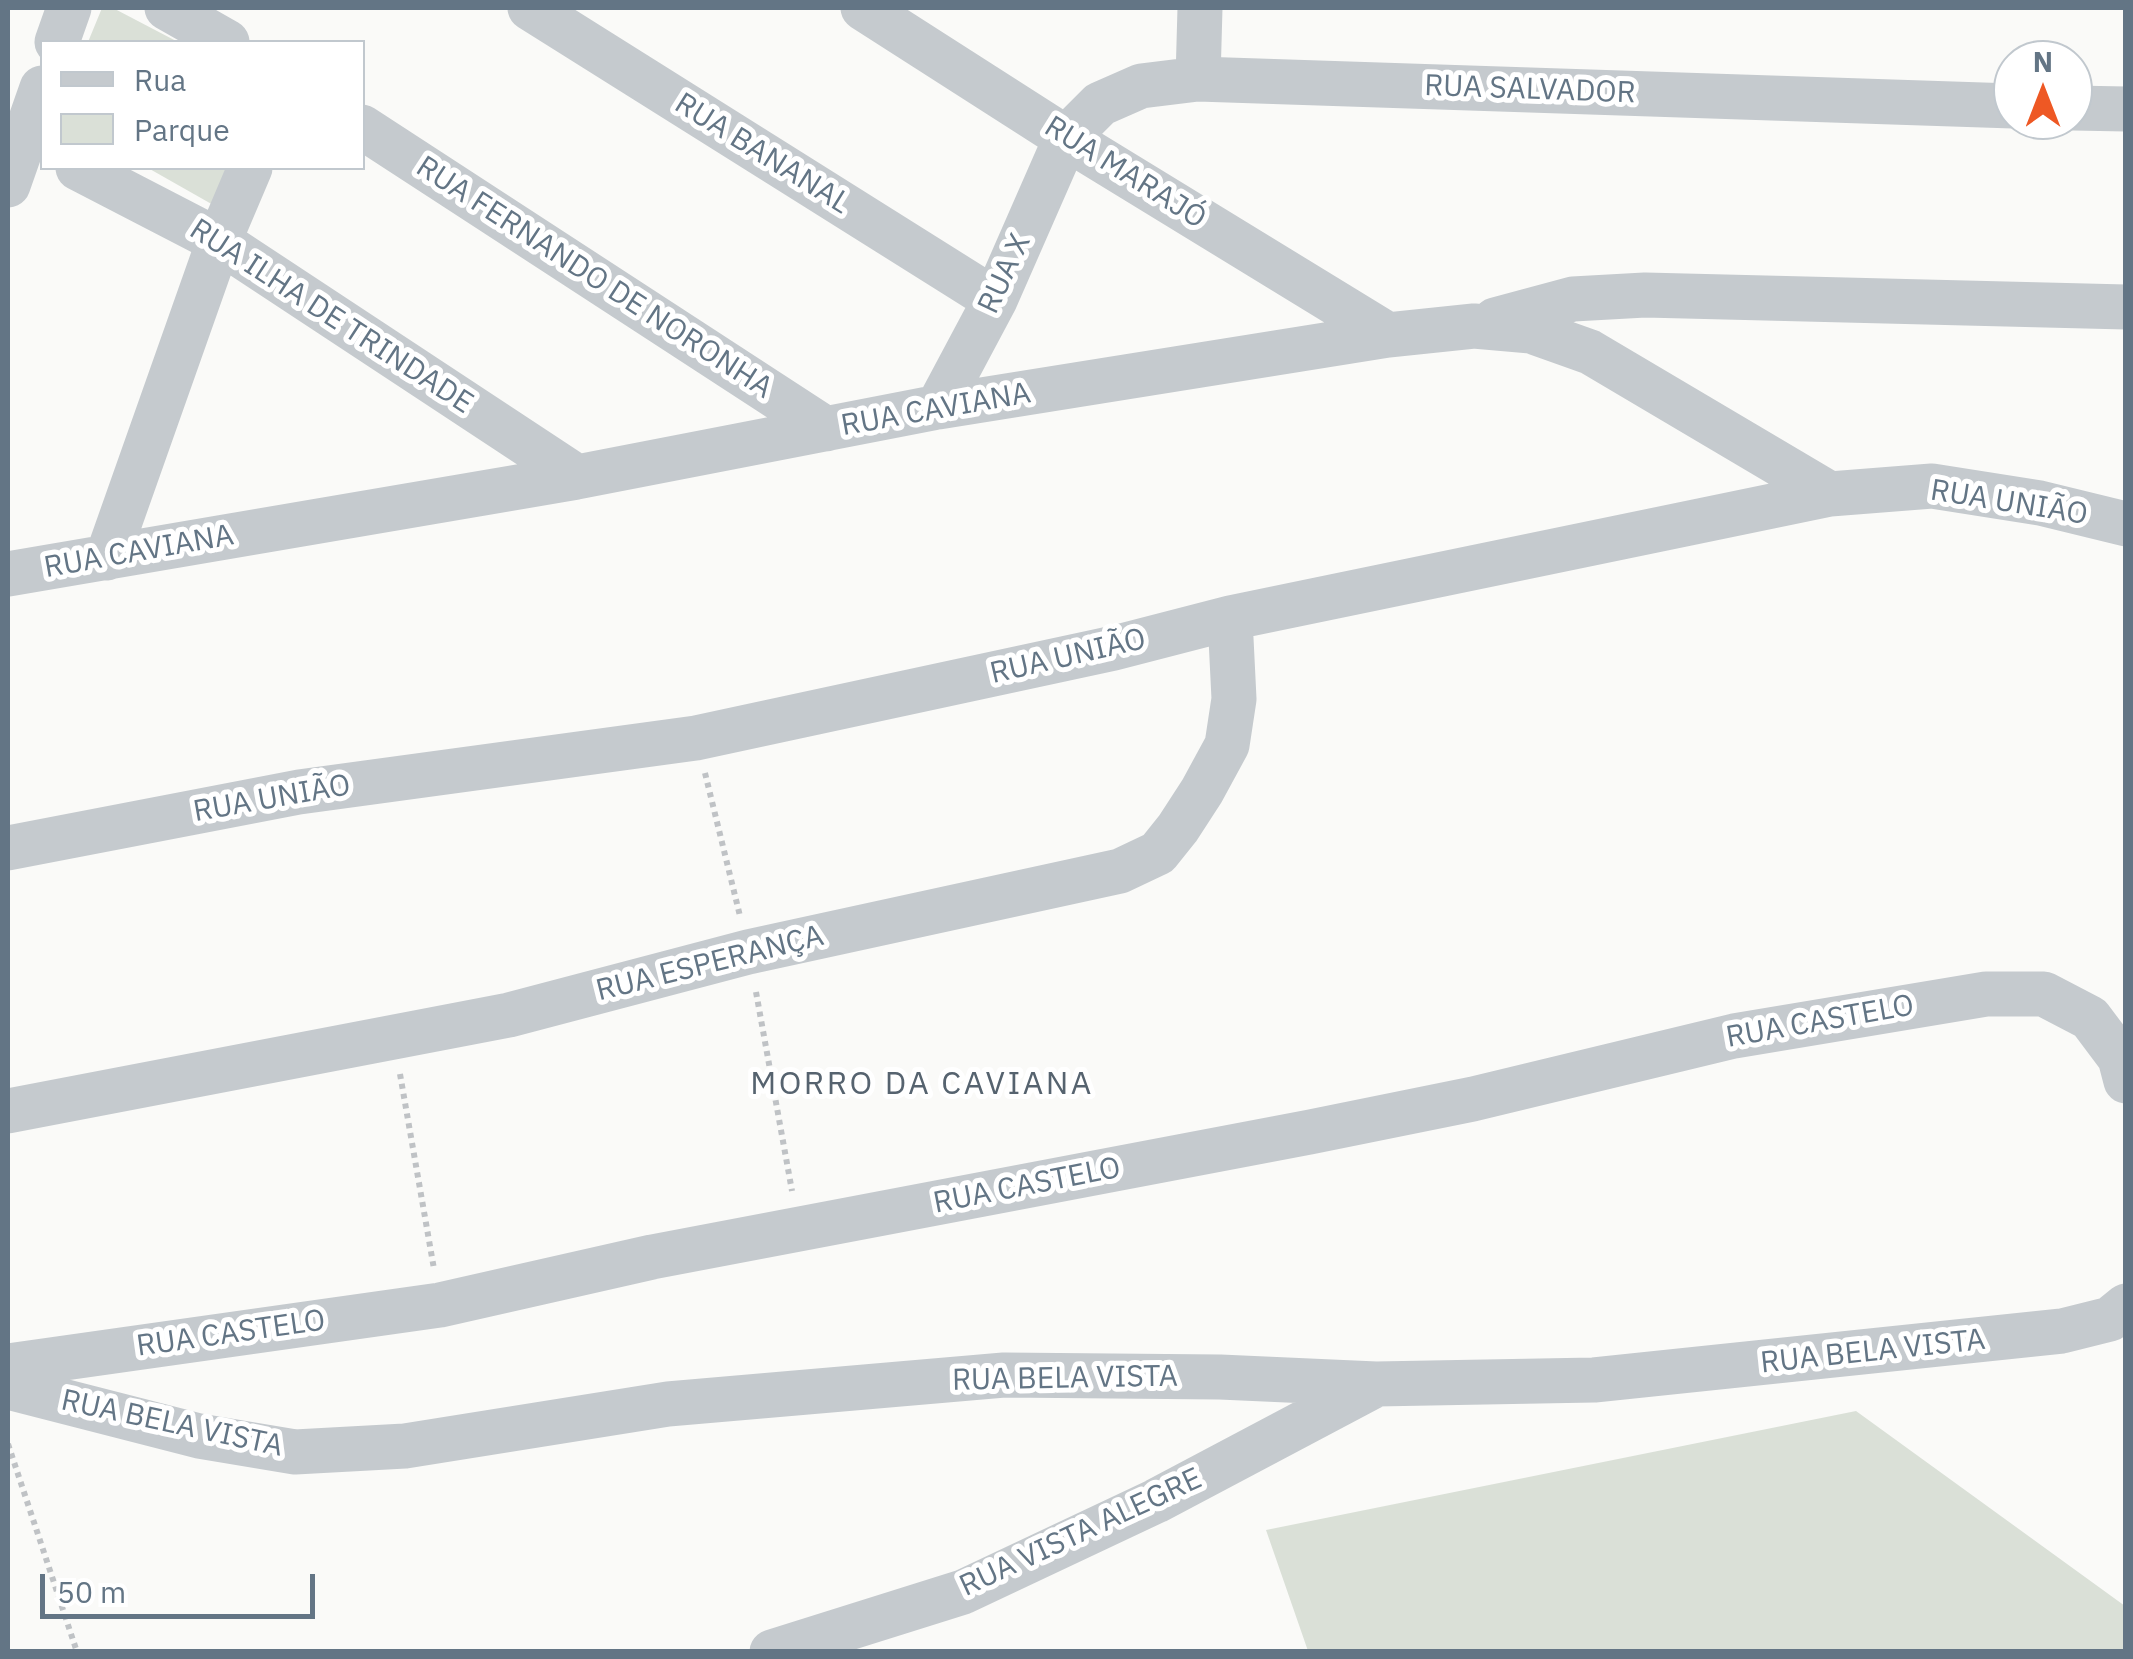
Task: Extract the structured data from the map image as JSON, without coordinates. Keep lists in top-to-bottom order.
{
  "streets": {
    "street": [
      "RUA SALVADOR",
      "RUA BANANAL",
      "RUA MARAJÓ",
      "RUA X",
      "RUA FERNANDO DE NORONHA",
      "RUA ILHA DE TRINDADE",
      "RUA CAVIANA",
      "RUA UNIÃO",
      "RUA ESPERANÇA",
      "RUA CASTELO",
      "RUA BELA VISTA",
      "RUA VISTA ALEGRE"
    ]
  },
  "crossings": [
    ["RUA SALVADOR", "RUA MARAJÓ"],
    ["RUA SALVADOR", "RUA X"],
    ["RUA BANANAL", "RUA X"],
    ["RUA MARAJÓ", "RUA X"],
    ["RUA MARAJÓ", "RUA CAVIANA"],
    ["RUA X", "RUA CAVIANA"],
    ["RUA FERNANDO DE NORONHA", "RUA CAVIANA"],
    ["RUA ILHA DE TRINDADE", "RUA CAVIANA"],
    ["RUA CAVIANA", "RUA UNIÃO"],
    ["RUA UNIÃO", "RUA ESPERANÇA"],
    ["RUA BELA VISTA", "RUA VISTA ALEGRE"]
  ],
  "districts": ["MORRO DA CAVIANA"],
  "legend": ["Rua", "Parque"],
  "scale_bar": "50 m",
  "north": "top"
}
